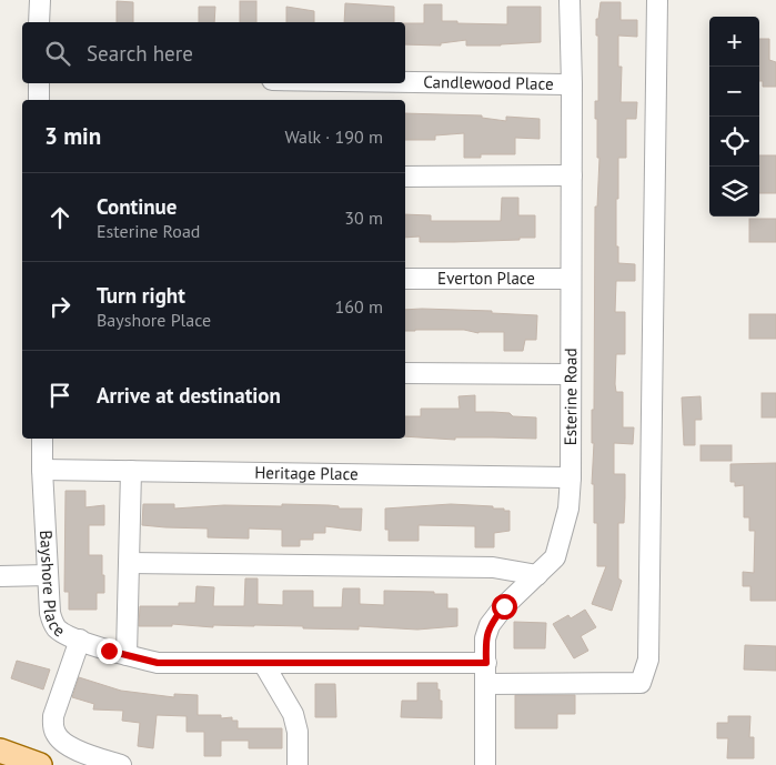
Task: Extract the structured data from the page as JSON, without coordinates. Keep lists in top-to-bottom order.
{
  "streets": {
    "street": [
      "Candlewood Place",
      "Everton Place",
      "Esterine Road",
      "Heritage Place",
      "Bayshore Place"
    ]
  },
  "crossings": [
    ["Candlewood Place", "Esterine Road"],
    ["Everton Place", "Esterine Road"],
    ["Esterine Road", "Heritage Place"],
    ["Esterine Road", "Bayshore Place"],
    ["Heritage Place", "Bayshore Place"]
  ],
  "page": {
    "map_buttons": ["+", "−"],
    "search": "Search here",
    "heading": ["3 min", "Walk · 190 m"],
    "list": [
      ["Continue", "Esterine Road", "30 m"],
      ["Turn right", "Bayshore Place", "160 m"],
      "Arrive at destination"
    ]
  }
}
